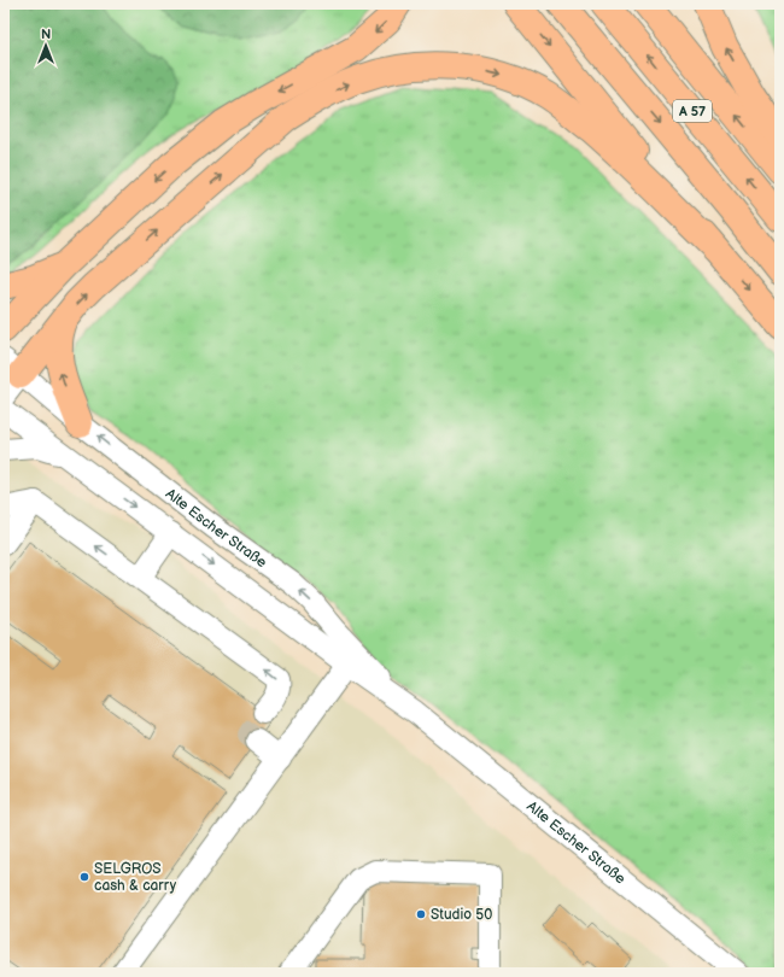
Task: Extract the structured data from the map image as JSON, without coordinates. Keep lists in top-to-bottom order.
{
  "streets": {
    "highway": ["A 57"],
    "street": ["Alte Escher Straße"]
  },
  "places": ["SELGROS cash & carry", "Studio 50"],
  "north": "top"
}
